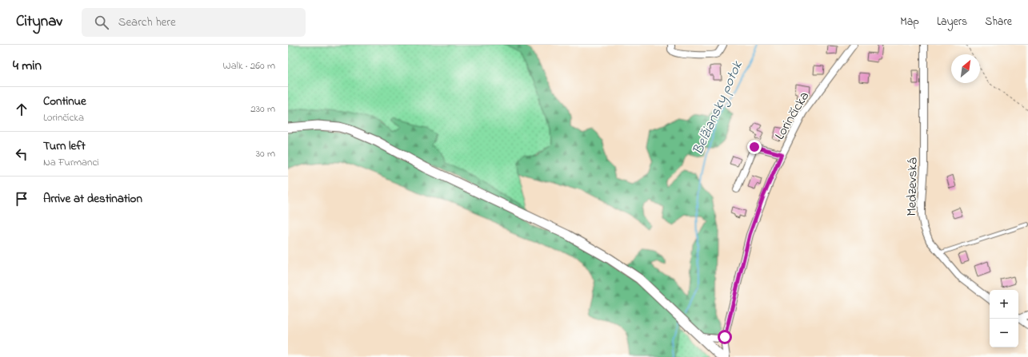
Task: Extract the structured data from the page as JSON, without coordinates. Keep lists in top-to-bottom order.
{
  "streets": {
    "street": ["Lorinčícka", "Medzevská"]
  },
  "water": ["Belžiansky potok"],
  "north": "top right",
  "page": {
    "header": "Citynav",
    "search": "Search here",
    "nav": ["Map", "Layers", "Share"],
    "heading": ["4 min", "Walk · 260 m"],
    "list": [
      ["Continue", "Lorinčícka", "230 m"],
      ["Turn left", "Na Furmanci", "30 m"],
      "Arrive at destination"
    ],
    "map_buttons": ["+", "−"]
  }
}
